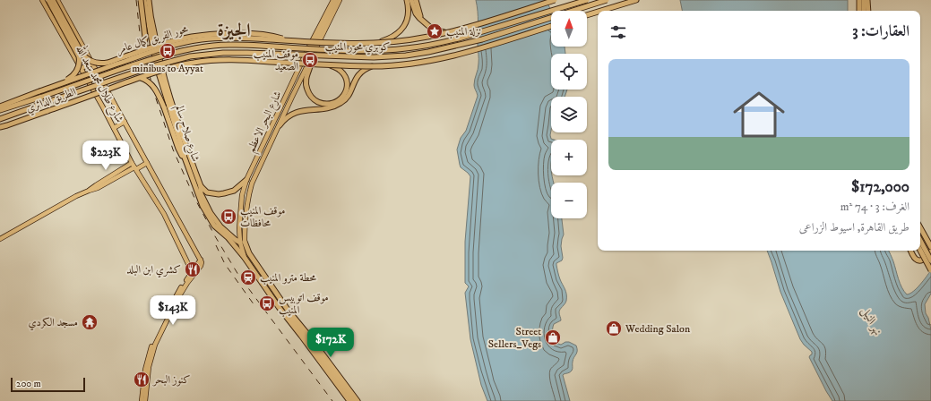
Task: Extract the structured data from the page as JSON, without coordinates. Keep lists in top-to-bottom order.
{
  "streets": {
    "highway": [
      "محور الفريق كمال عامر",
      "كوبري محور المنيب",
      "الطريق الدائري",
      "شارع صلاح سالم"
    ],
    "main road": ["شارع طلال محمد سعد الله", "شارع البحر الاعظم"]
  },
  "crossings": [
    ["محور الفريق كمال عامر", "كوبري محور المنيب"],
    ["كوبري محور المنيب", "الطريق الدائري"],
    ["شارع البحر الاعظم", "شارع صلاح سالم"]
  ],
  "districts": ["الجيزة"],
  "water": ["نهر النيل"],
  "places": {
    "place": ["نزلة المنيب"],
    "bus stop": [
      "minibus to Ayyat",
      "موقف المنيب الصعيد",
      "موقف المنيب محافظات",
      "موقف اتوبيس المنيب"
    ],
    "restaurant": ["كشري ابن البلد", "كنوز البحر"],
    "station": ["محطة مترو المنيب"],
    "temple": ["مسجد الكردي"],
    "shop": ["Wedding Salon", "Street Sellers_Vegs"]
  },
  "scale_bar": "200 m",
  "north": "top",
  "page": {
    "map_buttons": ["+", "−"],
    "heading": "العقارات: 3",
    "list": [
      {
        "name": "$172,000",
        "note": "الغرف: 3 · 74 m² · طريق القاهرة, اسيوط الزراعى"
      }
    ],
    "price": ["$223K", "$143K", "$172K"],
    "scale": "200 m"
  }
}
